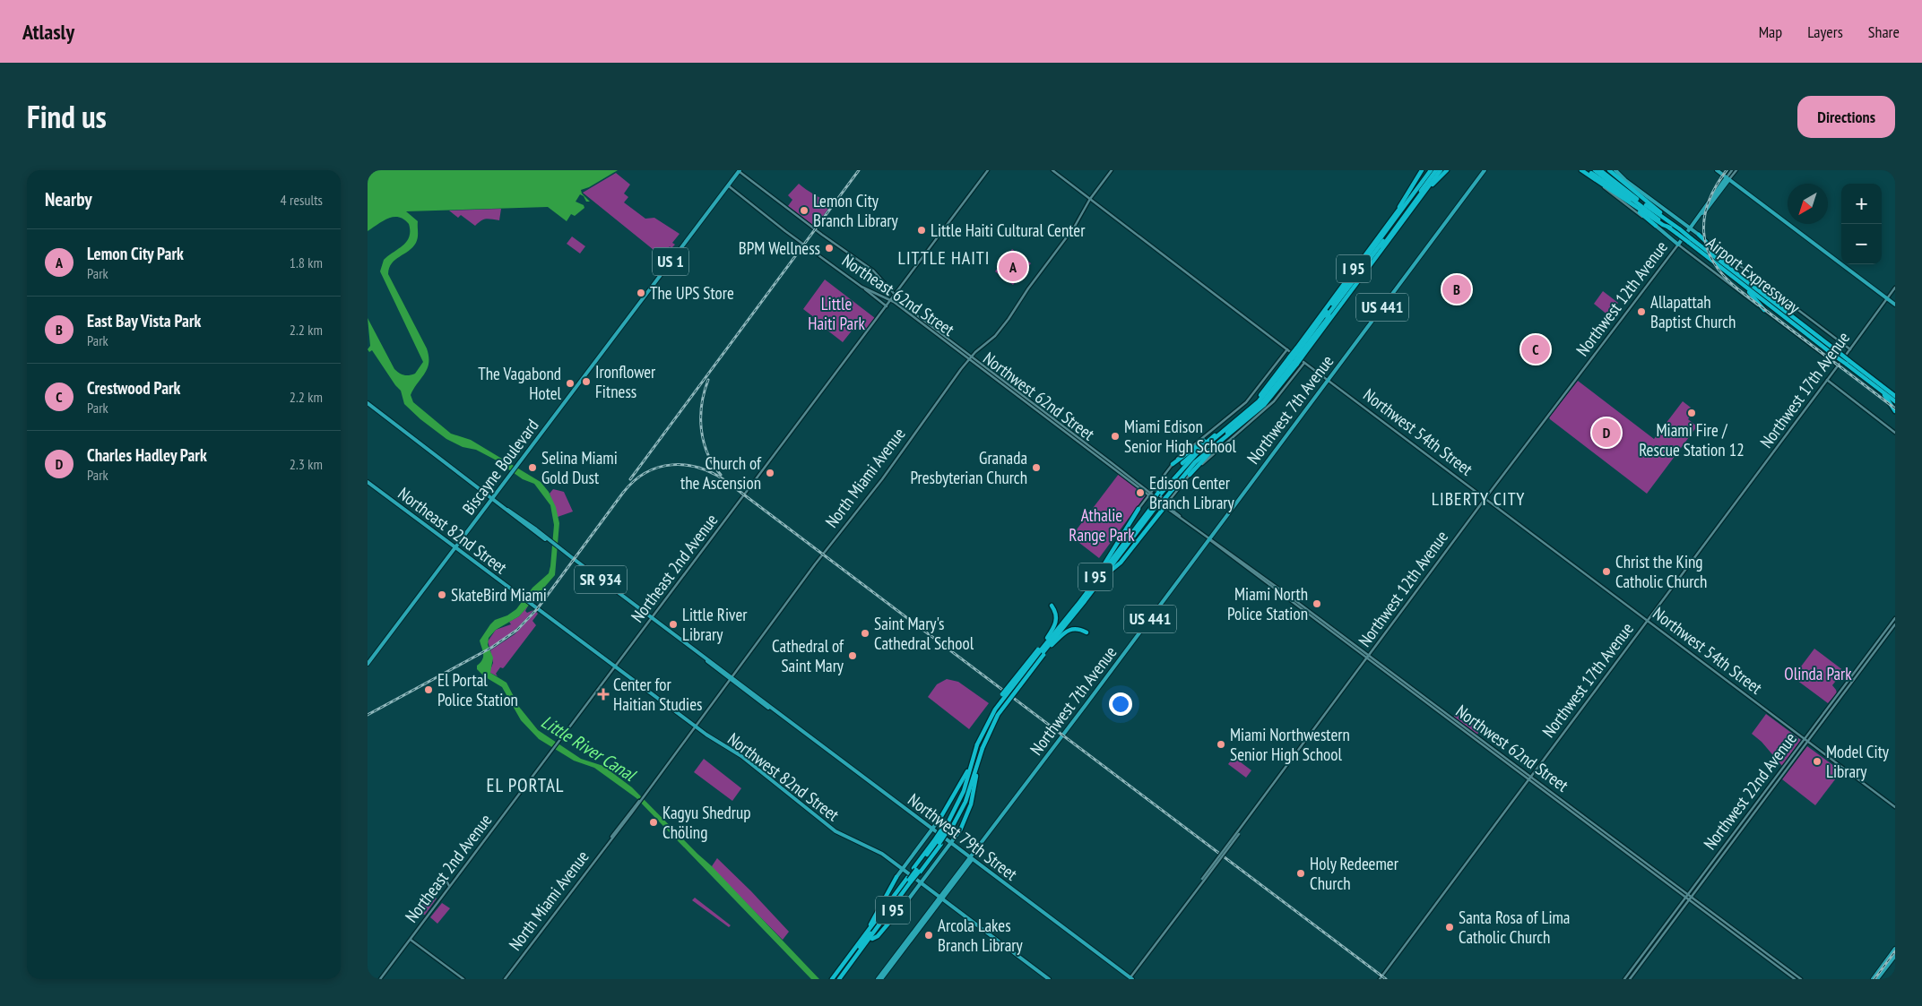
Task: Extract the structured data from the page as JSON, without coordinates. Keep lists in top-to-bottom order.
{
  "streets": {
    "highway": ["I 95", "Airport Expressway"],
    "main road": [
      "US 1",
      "Northeast 62nd Street",
      "Northwest 12th Avenue",
      "US 441",
      "Northwest 17th Avenue",
      "Northwest 62nd Street",
      "Northwest 7th Avenue",
      "Northwest 54th Street",
      "Biscayne Boulevard",
      "North Miami Avenue",
      "Northeast 82nd Street",
      "Northeast 2nd Avenue",
      "SR 934",
      "Northwest 82nd Street",
      "Northwest 22nd Avenue",
      "Northwest 79th Street"
    ]
  },
  "crossings": [
    ["Northeast 62nd Street", "Northwest 62nd Street"],
    ["Northeast 62nd Street", "Biscayne Boulevard"],
    ["Northeast 62nd Street", "North Miami Avenue"],
    ["Northeast 62nd Street", "Northeast 2nd Avenue"],
    ["Northwest 12th Avenue", "Northwest 62nd Street"],
    ["Northwest 12th Avenue", "Northwest 54th Street"],
    ["Northwest 12th Avenue", "Northwest 79th Street"],
    ["Northwest 17th Avenue", "Northwest 62nd Street"],
    ["Northwest 17th Avenue", "Northwest 54th Street"],
    ["Northwest 62nd Street", "Northwest 7th Avenue"],
    ["Northwest 62nd Street", "North Miami Avenue"],
    ["Northwest 62nd Street", "Northwest 22nd Avenue"],
    ["Northwest 7th Avenue", "Northwest 54th Street"],
    ["Northwest 7th Avenue", "Northwest 82nd Street"],
    ["Northwest 7th Avenue", "Northwest 79th Street"],
    ["Northwest 54th Street", "North Miami Avenue"],
    ["Northwest 54th Street", "Northwest 22nd Avenue"],
    ["Biscayne Boulevard", "Northeast 82nd Street"],
    ["Biscayne Boulevard", "SR 934"],
    ["North Miami Avenue", "Northeast 82nd Street"],
    ["North Miami Avenue", "SR 934"],
    ["North Miami Avenue", "Northwest 82nd Street"],
    ["North Miami Avenue", "Northwest 79th Street"],
    ["Northeast 82nd Street", "Northeast 2nd Avenue"],
    ["Northeast 82nd Street", "Northwest 82nd Street"],
    ["Northeast 2nd Avenue", "SR 934"],
    ["SR 934", "Northwest 79th Street"]
  ],
  "districts": ["LITTLE HAITI", "LIBERTY CITY", "EL PORTAL"],
  "water": ["Little River Canal"],
  "parks": ["Little Haiti Park", "Athalie Range Park", "Olinda Park"],
  "places": {
    "other": [
      "Lemon City Branch Library",
      "Little Haiti Cultural Center",
      "BPM Wellness",
      "The UPS Store",
      "Allapattah Baptist Church",
      "Ironflower Fitness",
      "The Vagabond Hotel",
      "Miami Fire / Rescue Station 12",
      "Miami Edison Senior High School",
      "Selina Miami Gold Dust",
      "Granada Presbyterian Church",
      "Church of the Ascension",
      "Edison Center Branch Library",
      "Christ the King Catholic Church",
      "SkateBird Miami",
      "Miami North Police Station",
      "Little River Library",
      "Saint Mary's Cathedral School",
      "Cathedral of Saint Mary",
      "El Portal Police Station",
      "Miami Northwestern Senior High School",
      "Model City Library",
      "Kagyu Shedrup Chöling",
      "Holy Redeemer Church",
      "Santa Rosa of Lima Catholic Church",
      "Arcola Lakes Branch Library"
    ],
    "health": ["Center for Haitian Studies"]
  },
  "north": "bottom left",
  "page": {
    "header": "Atlasly",
    "nav": ["Map", "Layers", "Share"],
    "title": "Find us",
    "buttons": "Directions",
    "heading": ["Nearby", "4 results"],
    "map_buttons": ["+", "−"],
    "list": [
      {
        "mark": "A",
        "name": "Lemon City Park",
        "note": "Park",
        "value": "1.8 km"
      },
      {
        "mark": "B",
        "name": "East Bay Vista Park",
        "note": "Park",
        "value": "2.2 km"
      },
      {
        "mark": "C",
        "name": "Crestwood Park",
        "note": "Park",
        "value": "2.2 km"
      },
      {
        "mark": "D",
        "name": "Charles Hadley Park",
        "note": "Park",
        "value": "2.3 km"
      }
    ],
    "pins": [
      "A",
      "B",
      "C",
      "D"
    ]
  }
}
